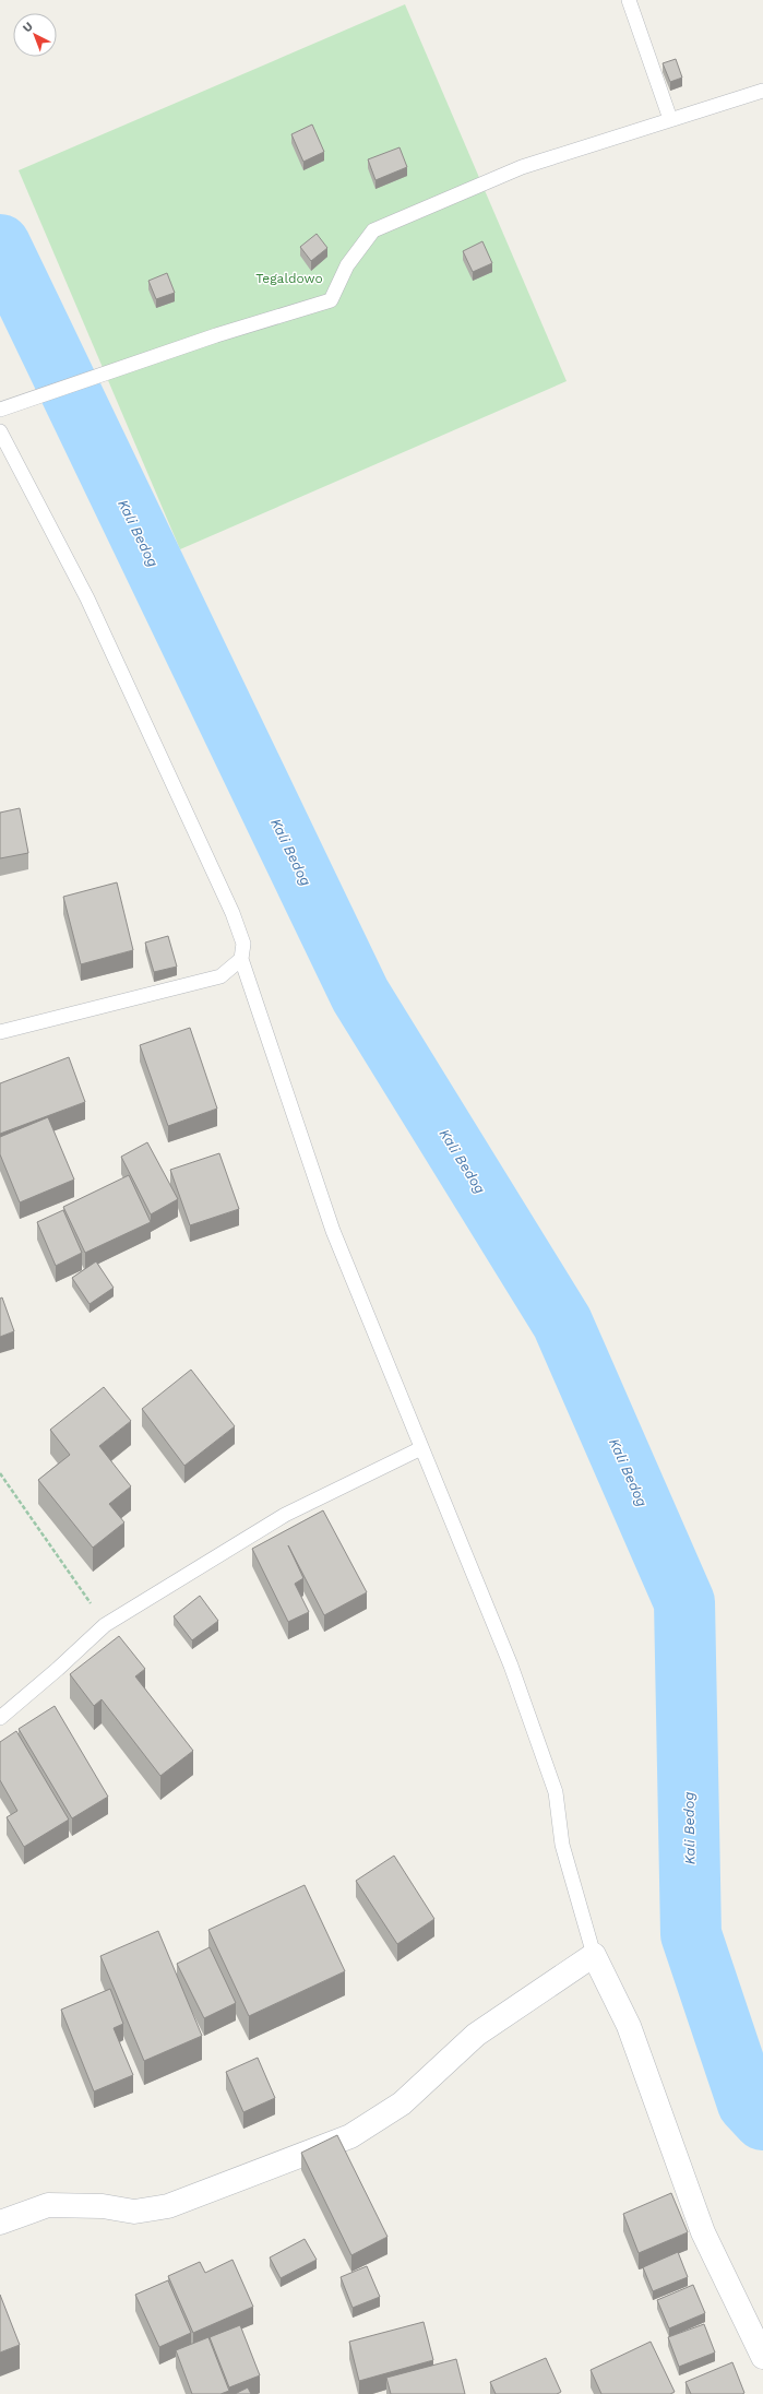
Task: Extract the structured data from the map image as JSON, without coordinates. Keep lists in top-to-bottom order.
{
  "water": ["Kali Bedog"],
  "parks": ["Tegaldowo"],
  "north": "top left"
}
